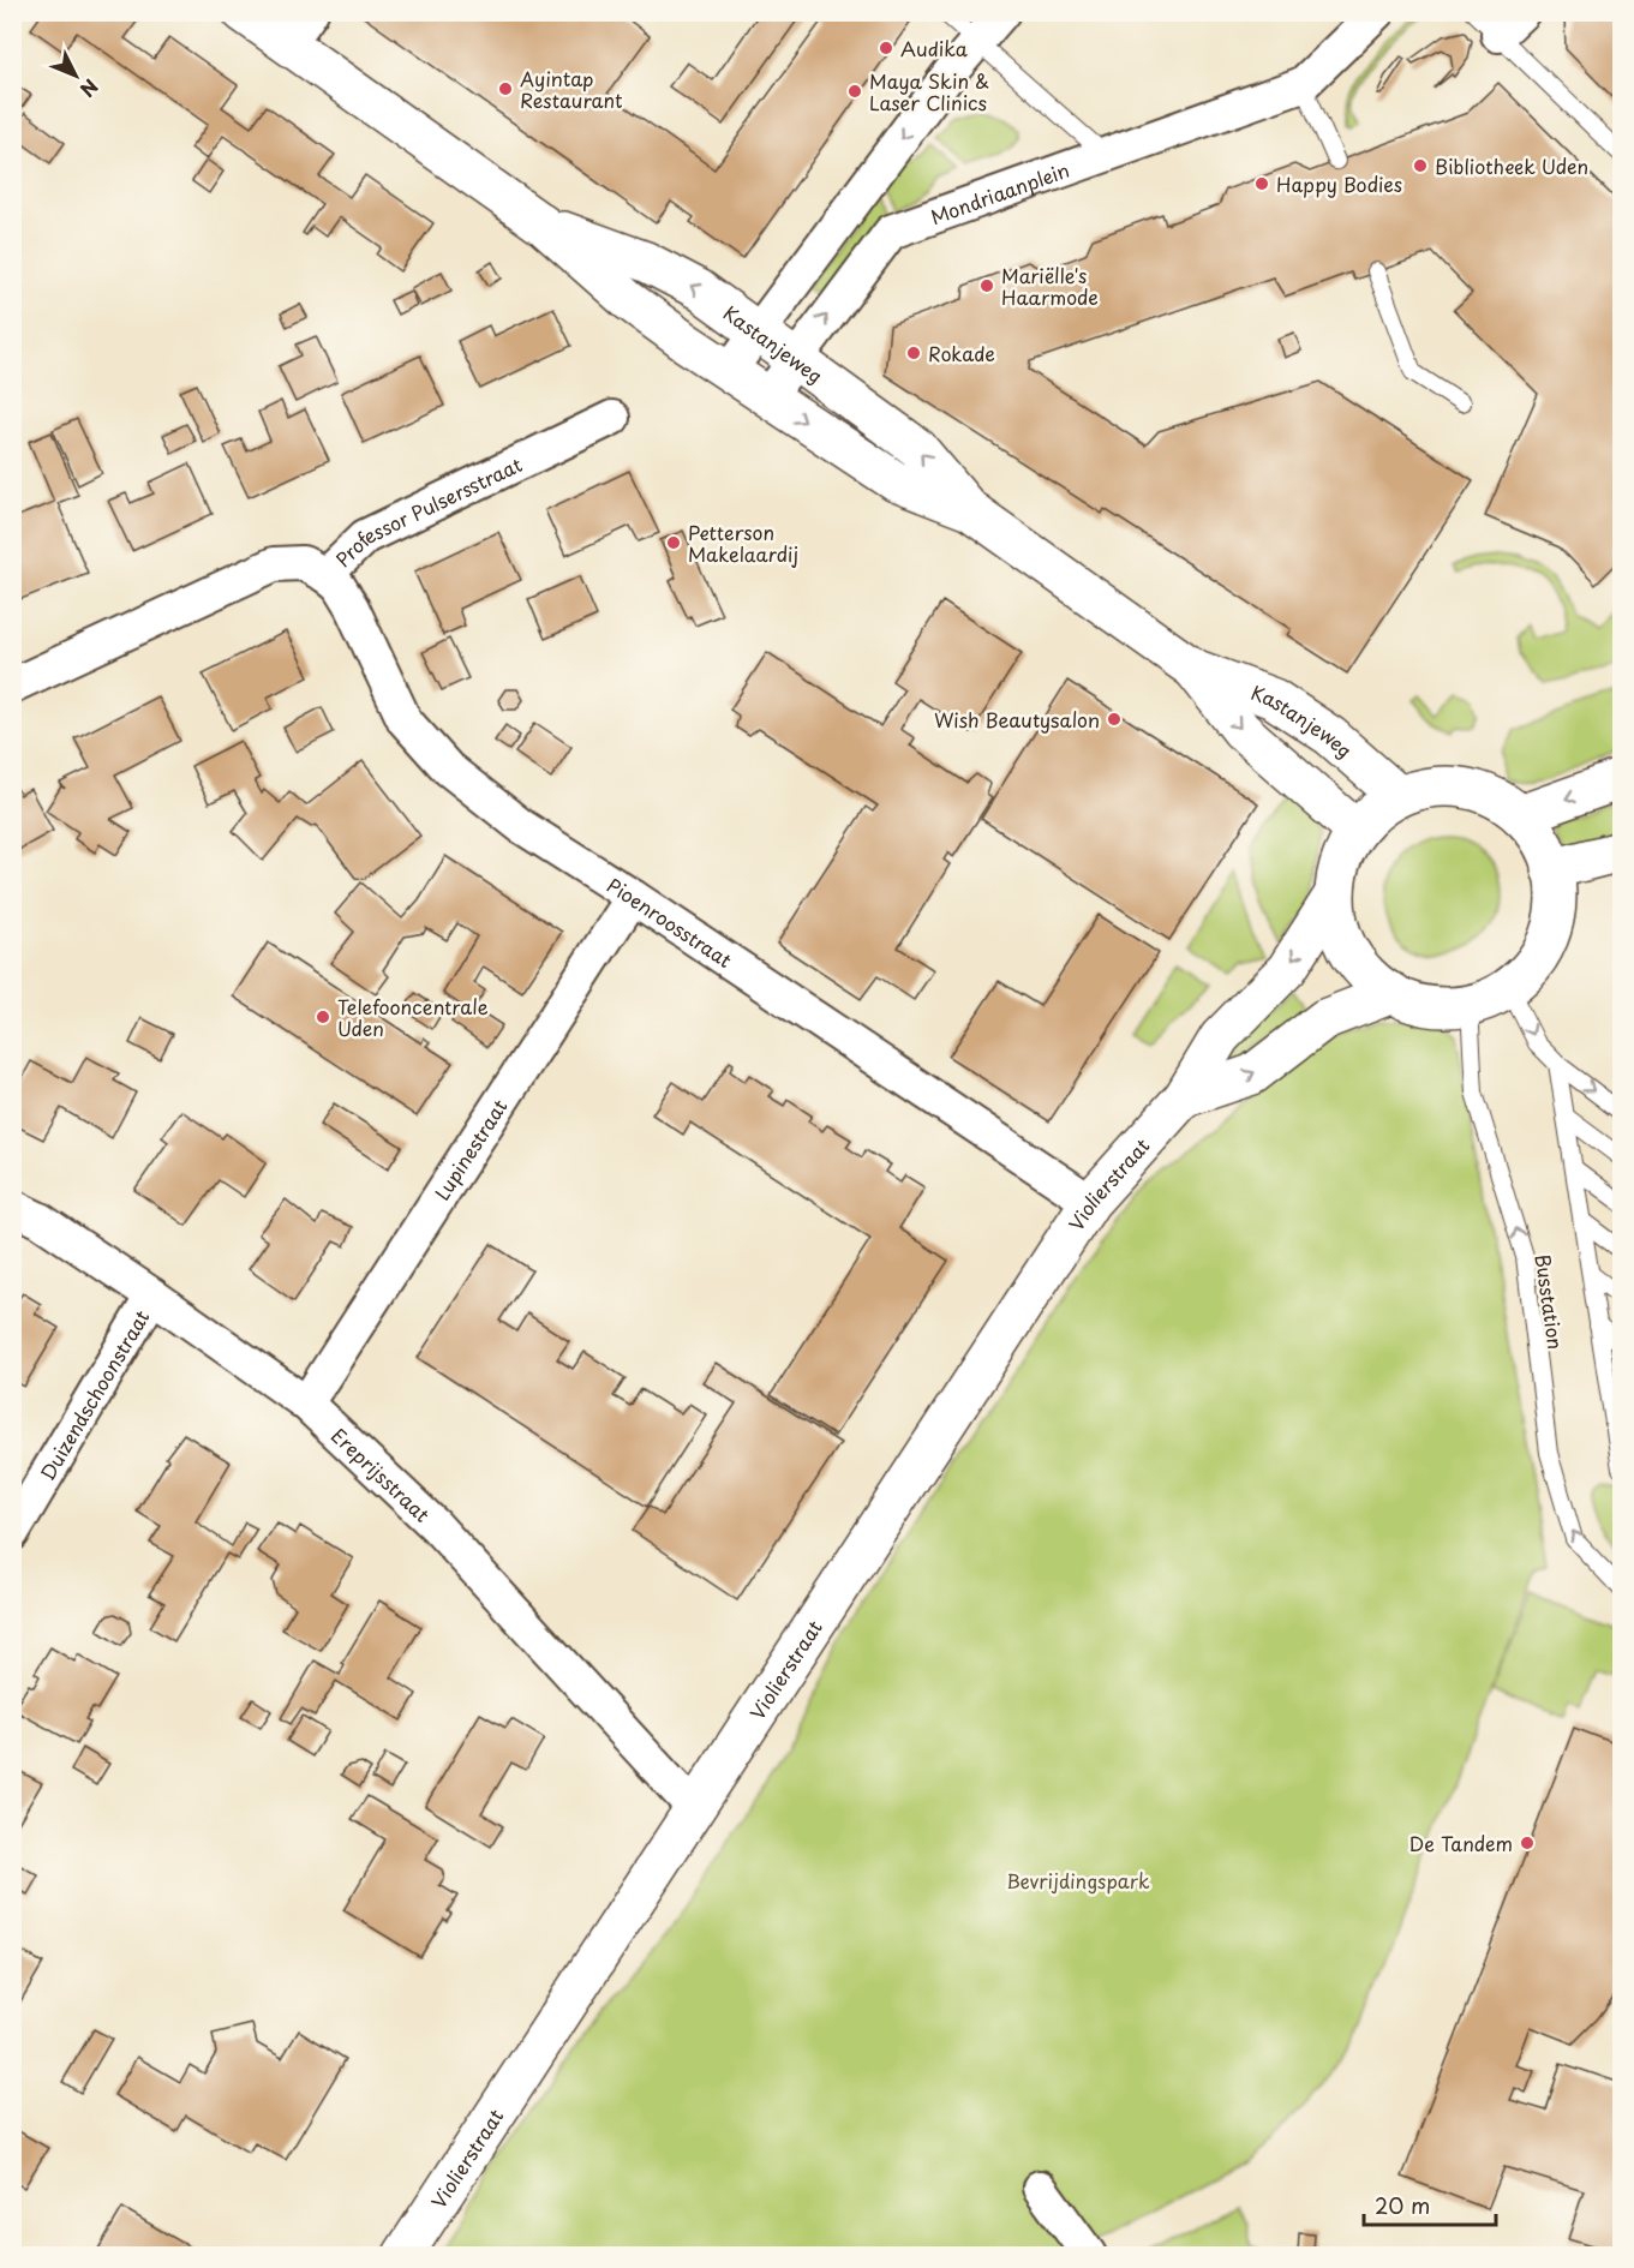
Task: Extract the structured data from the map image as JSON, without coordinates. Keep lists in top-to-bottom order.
{
  "streets": {
    "street": [
      "Mondriaanplein",
      "Kastanjeweg",
      "Professor Pulsersstraat",
      "Pioenroosstraat",
      "Lupinestraat",
      "Violierstraat",
      "Duizendschoonstraat",
      "Ereprijsstraat"
    ],
    "lane": ["Busstation"]
  },
  "crossings": [
    ["Mondriaanplein", "Kastanjeweg"],
    ["Kastanjeweg", "Violierstraat"],
    ["Kastanjeweg", "Busstation"],
    ["Professor Pulsersstraat", "Pioenroosstraat"],
    ["Pioenroosstraat", "Lupinestraat"],
    ["Pioenroosstraat", "Violierstraat"],
    ["Lupinestraat", "Ereprijsstraat"],
    ["Violierstraat", "Busstation"],
    ["Violierstraat", "Ereprijsstraat"],
    ["Duizendschoonstraat", "Ereprijsstraat"]
  ],
  "parks": ["Bevrijdingspark"],
  "places": [
    "Audika",
    "Ayintap Restaurant",
    "Maya Skin & Laser Clinics",
    "Bibliotheek Uden",
    "Happy Bodies",
    "Mariëlle's Haarmode",
    "Rokade",
    "Petterson Makelaardij",
    "Wish Beautysalon",
    "Telefooncentrale Uden",
    "De Tandem"
  ],
  "scale_bar": "20 m",
  "north": "bottom right"
}
